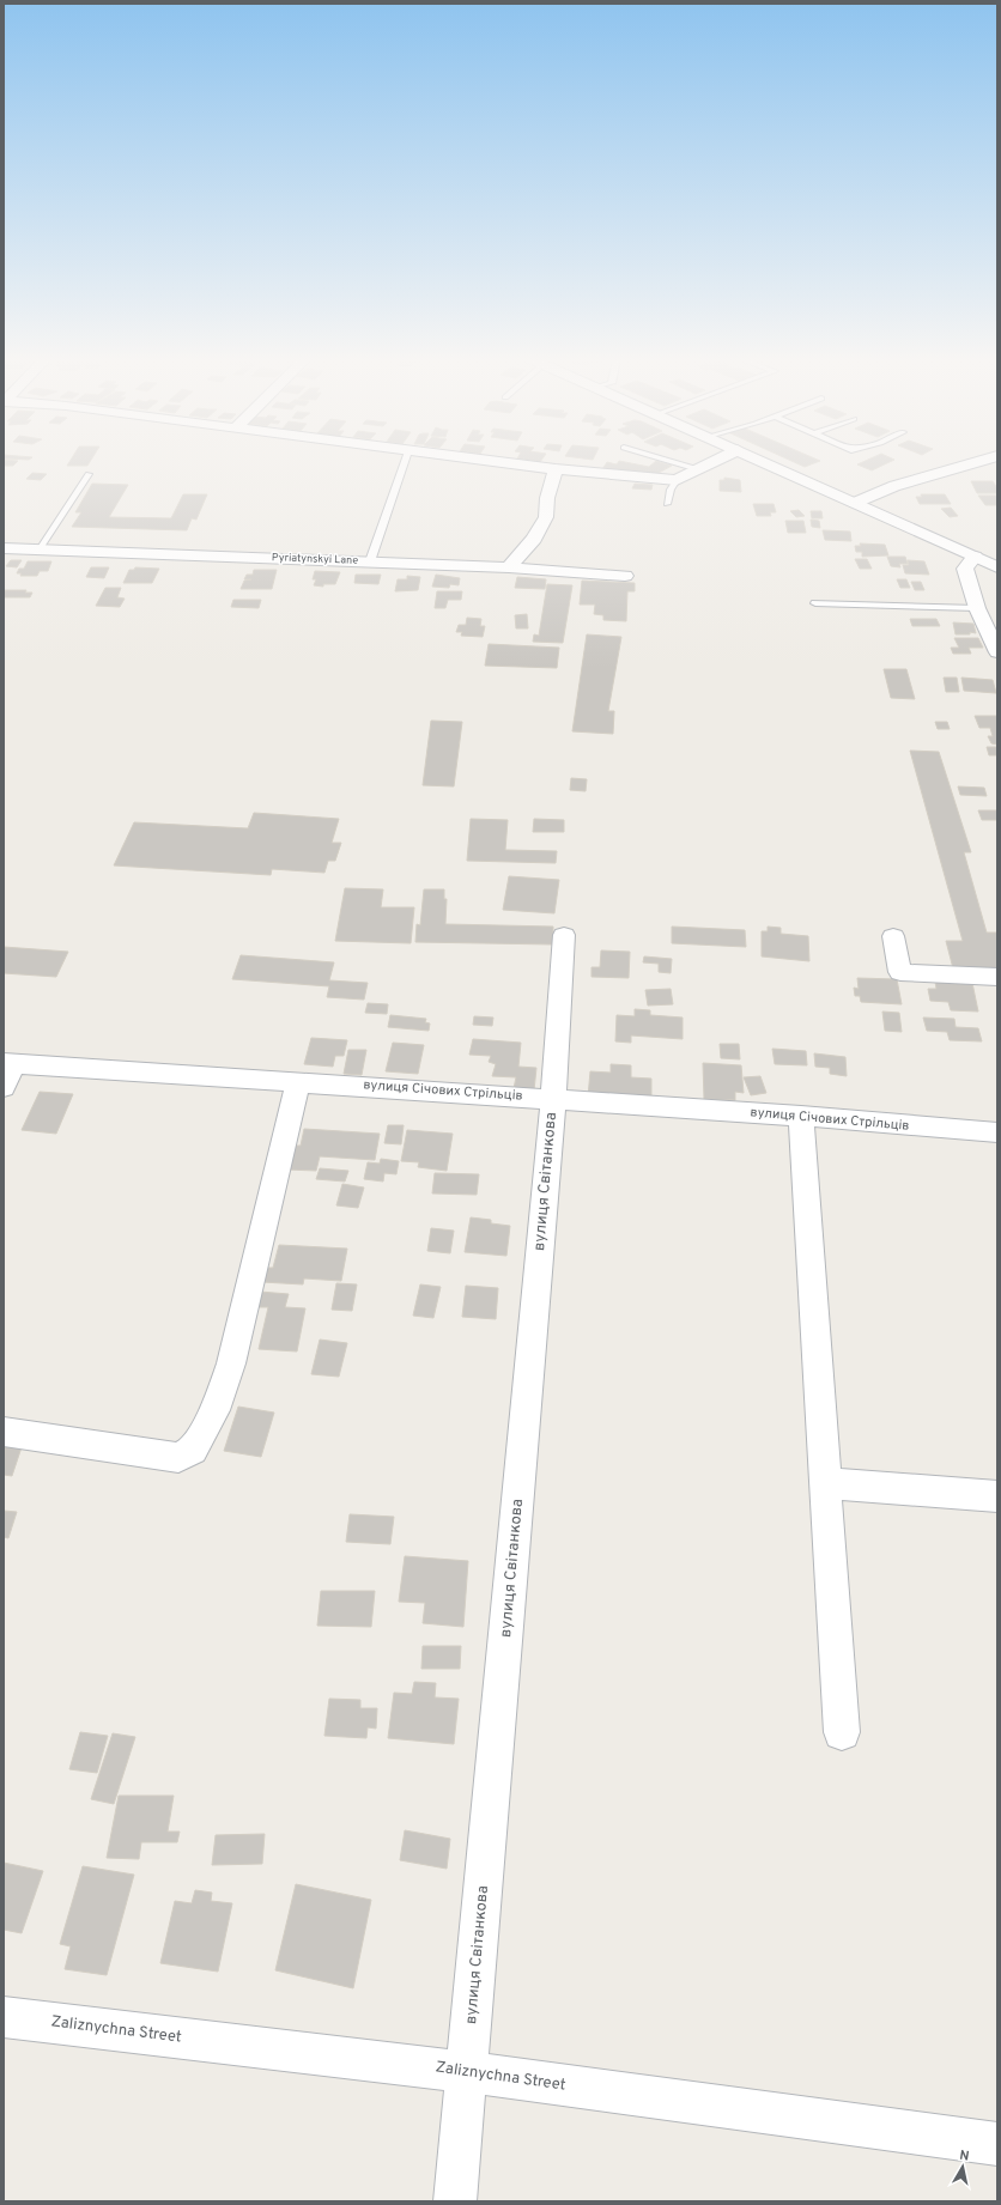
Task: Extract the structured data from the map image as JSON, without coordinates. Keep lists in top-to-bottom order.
{
  "streets": {
    "street": [
      "Pyriatynskyi Lane",
      "вулиця Січових Стрільців",
      "вулиця Світанкова",
      "Zaliznychna Street"
    ]
  },
  "crossings": [
    ["вулиця Січових Стрільців", "вулиця Світанкова"],
    ["вулиця Світанкова", "Zaliznychna Street"]
  ],
  "north": "top"
}
